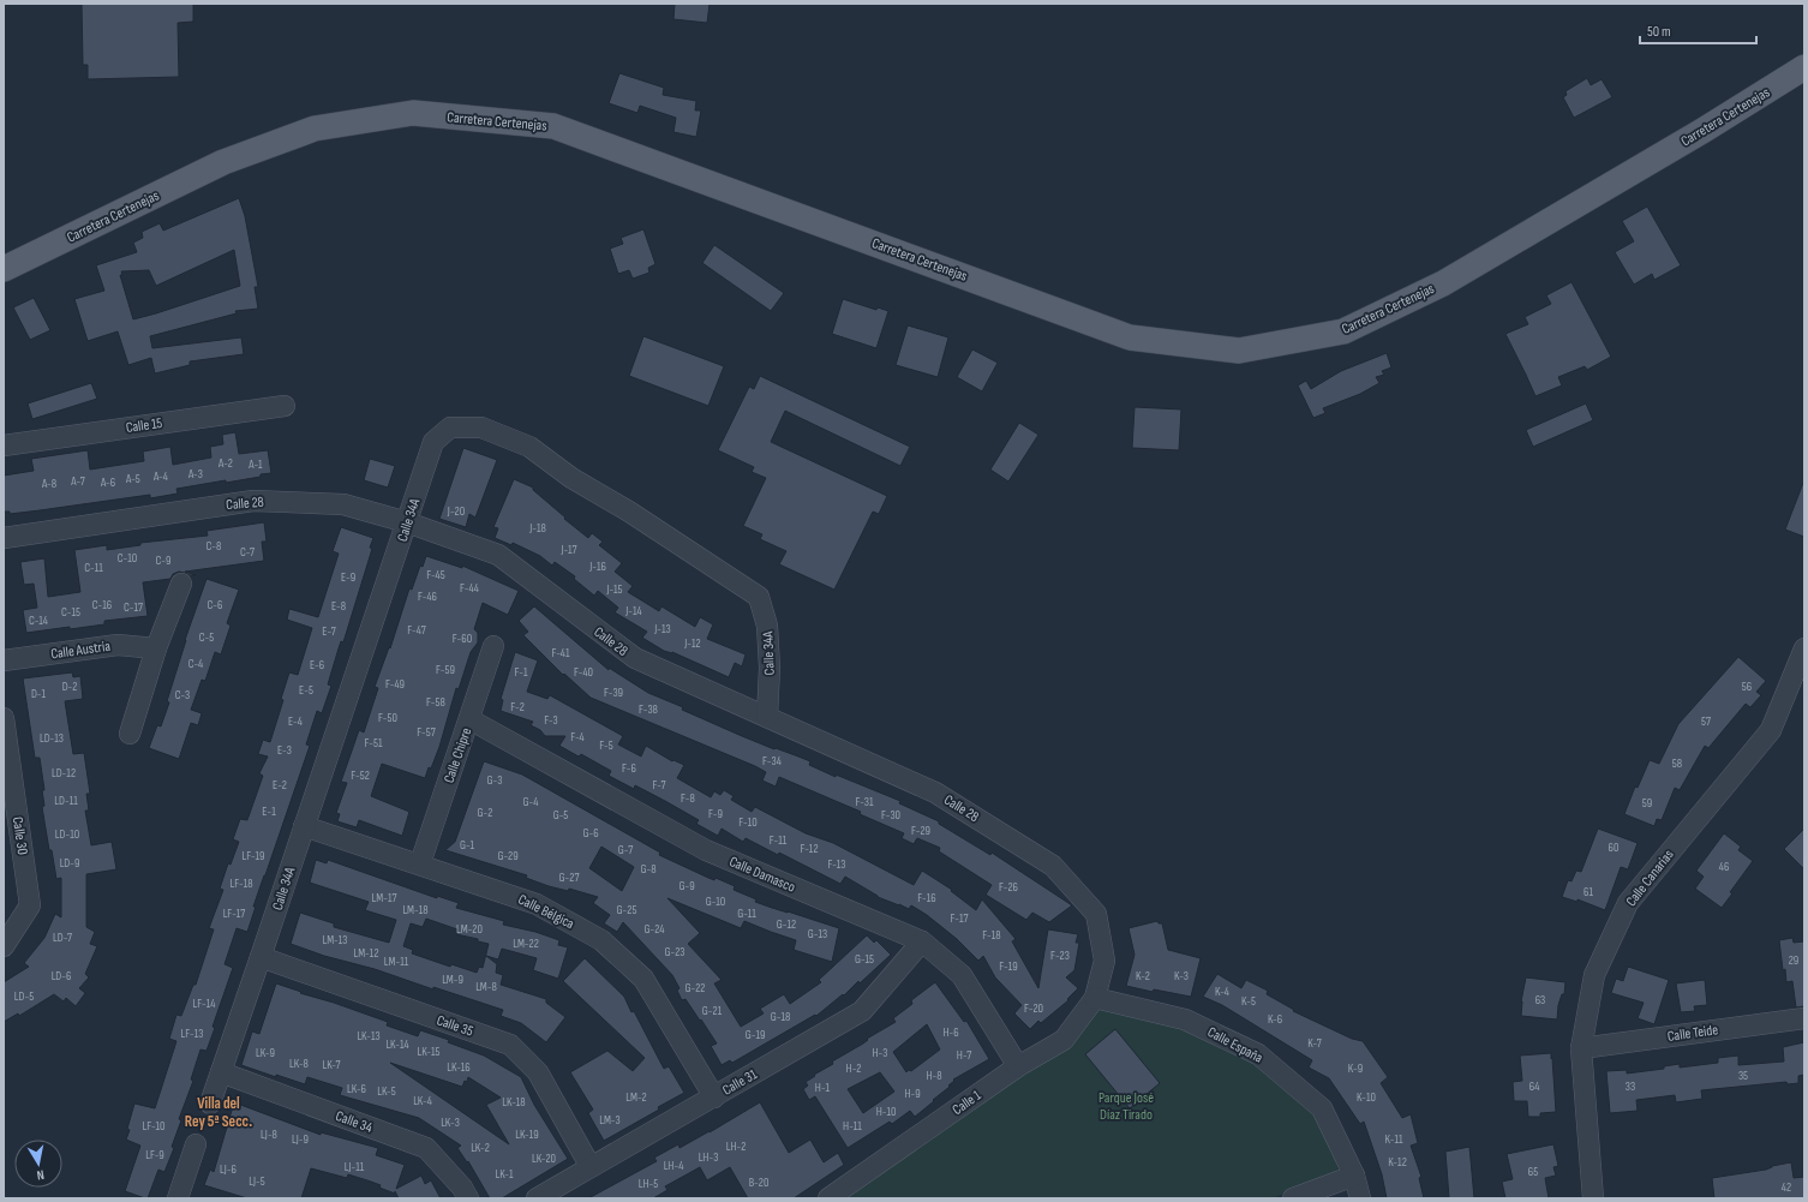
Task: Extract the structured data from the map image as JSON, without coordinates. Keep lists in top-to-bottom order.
{
  "streets": {
    "main road": ["Carretera Certenejas"],
    "street": [
      "Calle 15",
      "Calle 28",
      "Calle 34A",
      "Calle Austria",
      "Calle Chipre",
      "Calle 30",
      "Calle Damasco",
      "Calle Canarias",
      "Calle Bélgica",
      "Calle 35",
      "Calle Teide",
      "Calle España",
      "Calle 31",
      "Calle 1",
      "Calle 34"
    ]
  },
  "crossings": [
    ["Calle 28", "Calle 34A"],
    ["Calle 28", "Calle España"],
    ["Calle 28", "Calle 1"],
    ["Calle 34A", "Calle Bélgica"],
    ["Calle 34A", "Calle 35"],
    ["Calle 34A", "Calle 34"],
    ["Calle Chipre", "Calle Damasco"],
    ["Calle Chipre", "Calle Bélgica"],
    ["Calle Damasco", "Calle 31"],
    ["Calle Damasco", "Calle 1"],
    ["Calle Canarias", "Calle Teide"],
    ["Calle Bélgica", "Calle 31"],
    ["Calle 35", "Calle 31"],
    ["Calle España", "Calle 1"]
  ],
  "districts": ["Villa del Rey 5ª Secc."],
  "parks": ["Parque José Díaz Tirado"],
  "house_numbers": [
    "A-2",
    "A-1",
    "A-3",
    "A-4",
    "A-5",
    "A-7",
    "A-6",
    "A-8",
    "J-20",
    "J-18",
    "C-8",
    "J-17",
    "C-7",
    "C-10",
    "C-9",
    "J-16",
    "C-11",
    "F-45",
    "E-9",
    "F-44",
    "J-15",
    "F-46",
    "C-16",
    "C-6",
    "E-8",
    "C-17",
    "J-14",
    "C-15",
    "C-14",
    "J-13",
    "F-47",
    "E-7",
    "C-5",
    "F-60",
    "J-12",
    "F-41",
    "C-4",
    "E-6",
    "F-59",
    "F-1",
    "F-40",
    "F-49",
    "D-2",
    "56",
    "E-5",
    "F-39",
    "D-1",
    "C-3",
    "F-58",
    "F-2",
    "F-38",
    "F-50",
    "F-3",
    "E-4",
    "57",
    "F-57",
    "F-4",
    "LD-13",
    "F-51",
    "F-5",
    "E-3",
    "F-34",
    "58",
    "F-6",
    "LD-12",
    "F-52",
    "G-3",
    "E-2",
    "F-7",
    "F-8",
    "LD-11",
    "G-4",
    "F-31",
    "59",
    "E-1",
    "G-2",
    "F-9",
    "G-5",
    "F-30",
    "F-10",
    "F-29",
    "G-6",
    "LD-10",
    "F-11",
    "G-1",
    "60",
    "F-12",
    "G-7",
    "LF-19",
    "G-29",
    "LD-9",
    "F-13",
    "46",
    "G-8",
    "G-27",
    "LF-18",
    "G-9",
    "F-26",
    "61",
    "LM-17",
    "F-16",
    "G-10",
    "LM-18",
    "G-25",
    "LF-17",
    "G-11",
    "F-17",
    "G-12",
    "LM-20",
    "G-24",
    "G-13",
    "F-18",
    "LD-7",
    "LM-13",
    "LM-22",
    "G-23",
    "LM-12",
    "F-23",
    "G-15",
    "29",
    "LM-11",
    "F-19",
    "LD-6",
    "K-2",
    "K-3",
    "LM-9",
    "LM-8",
    "G-22",
    "K-4",
    "LD-5",
    "63",
    "K-5",
    "LF-14",
    "F-20",
    "G-21",
    "G-18",
    "K-6",
    "H-6",
    "LF-13",
    "G-19",
    "LK-13",
    "K-7",
    "LK-14",
    "LK-15",
    "LK-9",
    "H-3",
    "H-7",
    "LK-8",
    "LK-7",
    "LK-16",
    "H-2",
    "K-9",
    "H-8",
    "35",
    "64",
    "33",
    "H-1",
    "LK-6",
    "LK-5",
    "H-9",
    "LM-2",
    "K-10",
    "LK-4",
    "LK-18",
    "H-10",
    "LM-3",
    "LK-3",
    "LF-10",
    "H-11",
    "LJ-8",
    "LK-19",
    "LJ-9",
    "K-11",
    "LH-2",
    "LK-2",
    "LF-9",
    "LH-3",
    "LK-20",
    "K-12",
    "LH-4",
    "LJ-11",
    "LJ-6",
    "65",
    "LK-1",
    "LJ-5",
    "B-20",
    "LH-5",
    "42"
  ],
  "scale_bar": "50 m",
  "north": "bottom"
}
